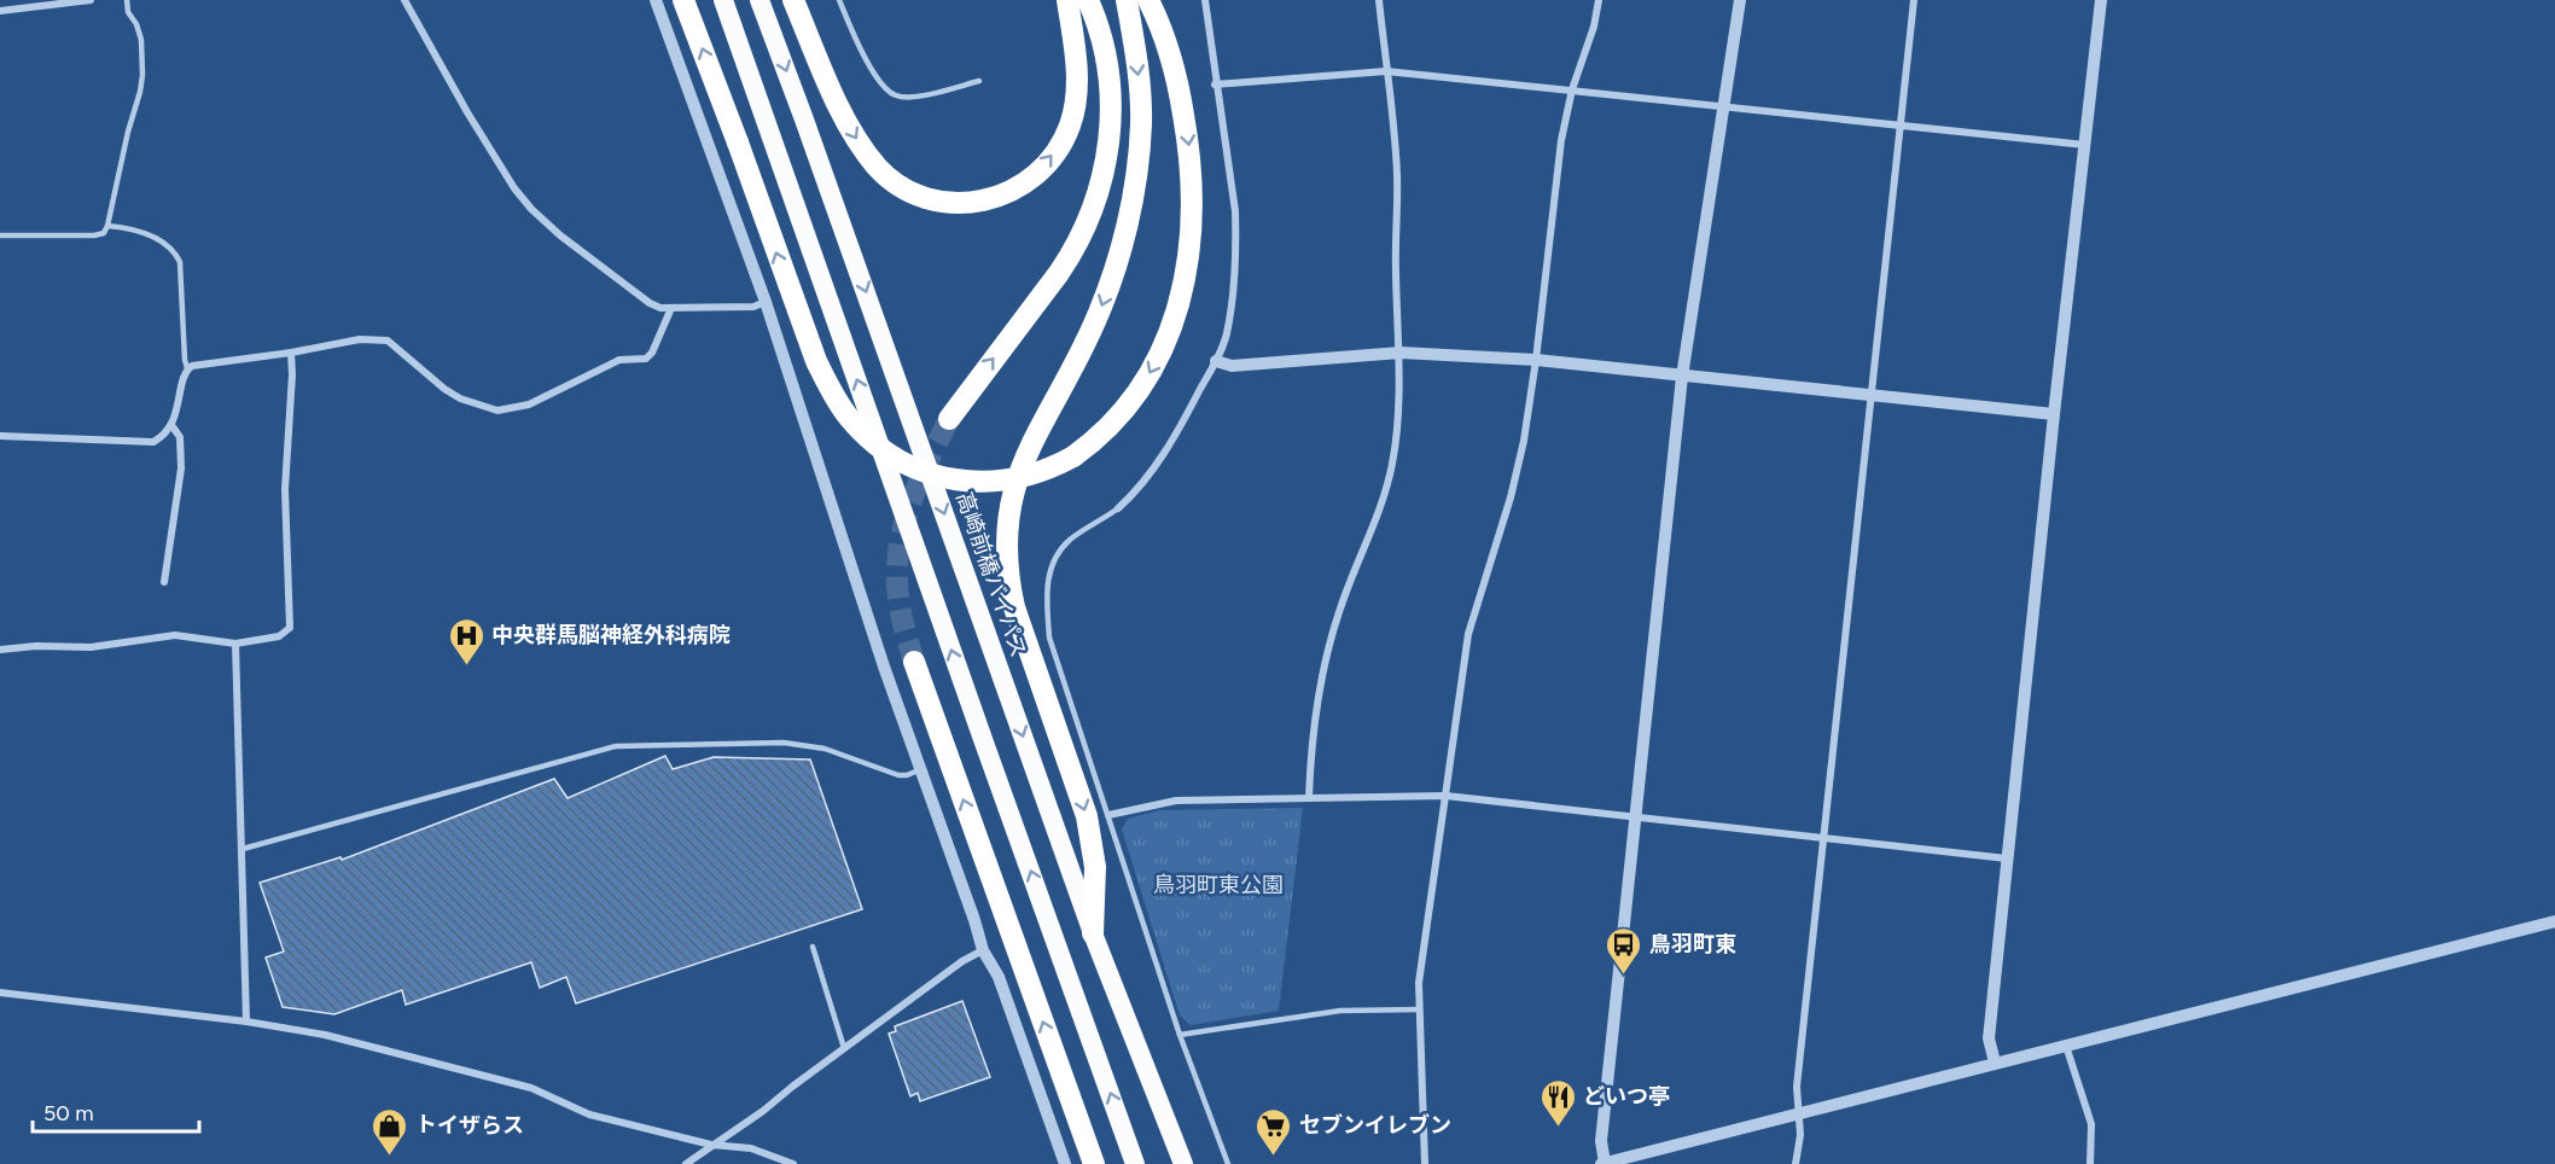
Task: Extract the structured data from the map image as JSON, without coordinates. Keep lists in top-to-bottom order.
{
  "streets": {
    "highway": ["高崎前橋バイパス"]
  },
  "parks": ["鳥羽町東公園"],
  "places": {
    "hospital": ["中央群馬脳神経外科病院"],
    "bus stop": ["鳥羽町東"],
    "restaurant": ["どいつ亭"],
    "shop": ["トイザらス"],
    "supermarket": ["セブンイレブン"]
  },
  "scale_bar": "50 m"
}
